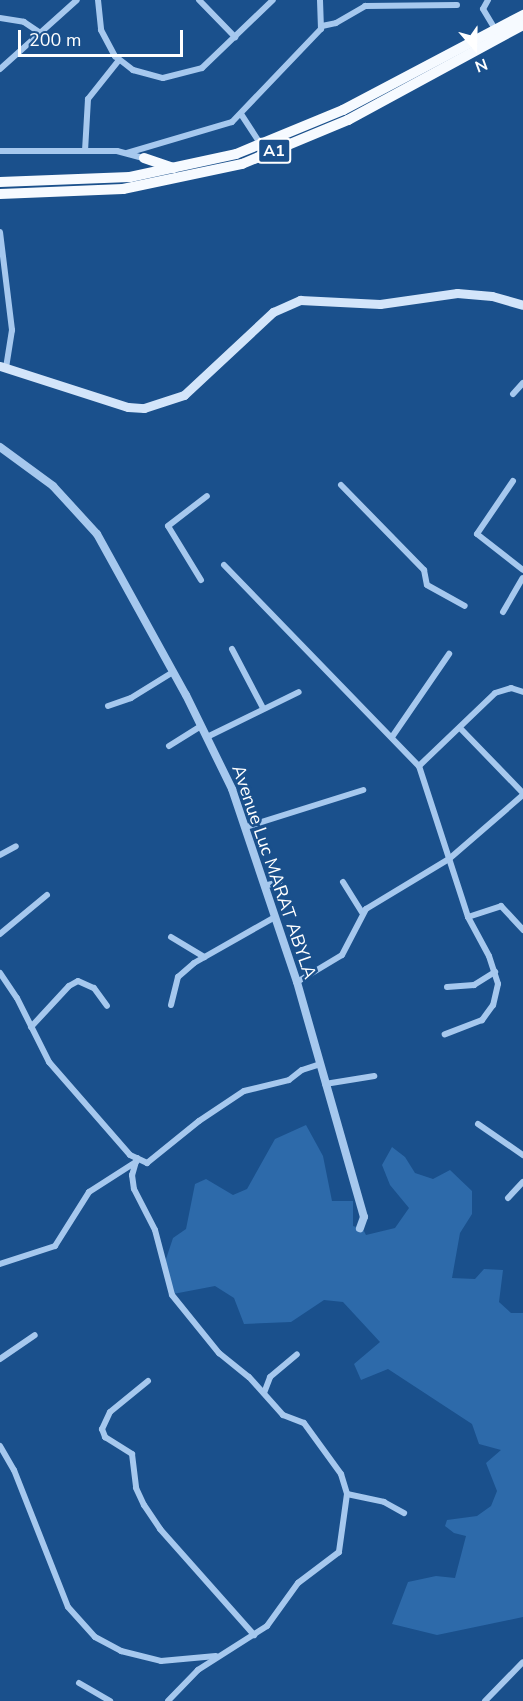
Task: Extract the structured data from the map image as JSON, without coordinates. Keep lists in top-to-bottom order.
{
  "streets": {
    "highway": ["A1"],
    "street": ["Avenue Luc MARAT ABYLA"]
  },
  "scale_bar": "200 m",
  "north": "bottom"
}
